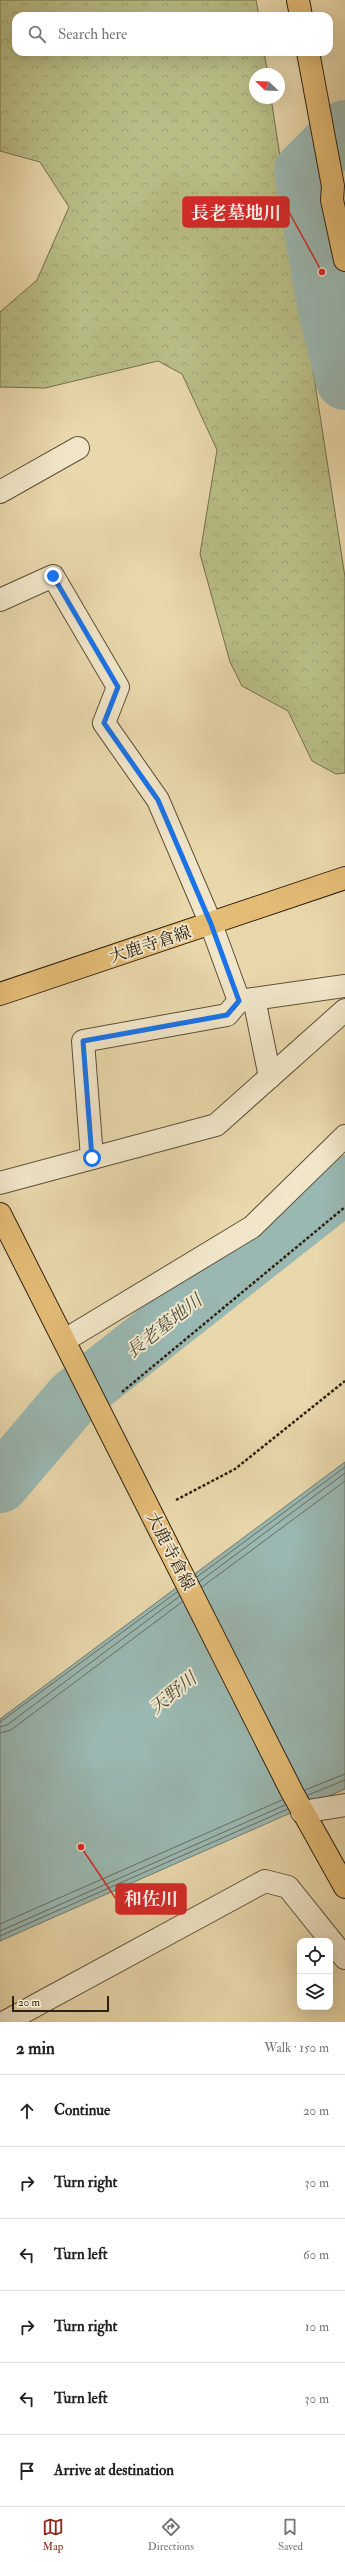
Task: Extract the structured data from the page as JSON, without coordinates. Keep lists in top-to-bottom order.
{
  "streets": {
    "main road": ["大鹿寺倉線"]
  },
  "water": ["長老墓地川", "天野川"],
  "places": ["長老墓地川", "和佐川"],
  "scale_bar": "20 m",
  "north": "top left",
  "page": {
    "search": "Search here",
    "scale": "20 m",
    "heading": ["2 min", "Walk · 150 m"],
    "list": [
      ["Continue", "20 m"],
      ["Turn right", "30 m"],
      ["Turn left", "60 m"],
      ["Turn right", "10 m"],
      ["Turn left", "30 m"],
      "Arrive at destination"
    ],
    "nav": ["Map", "Directions", "Saved"]
  }
}
